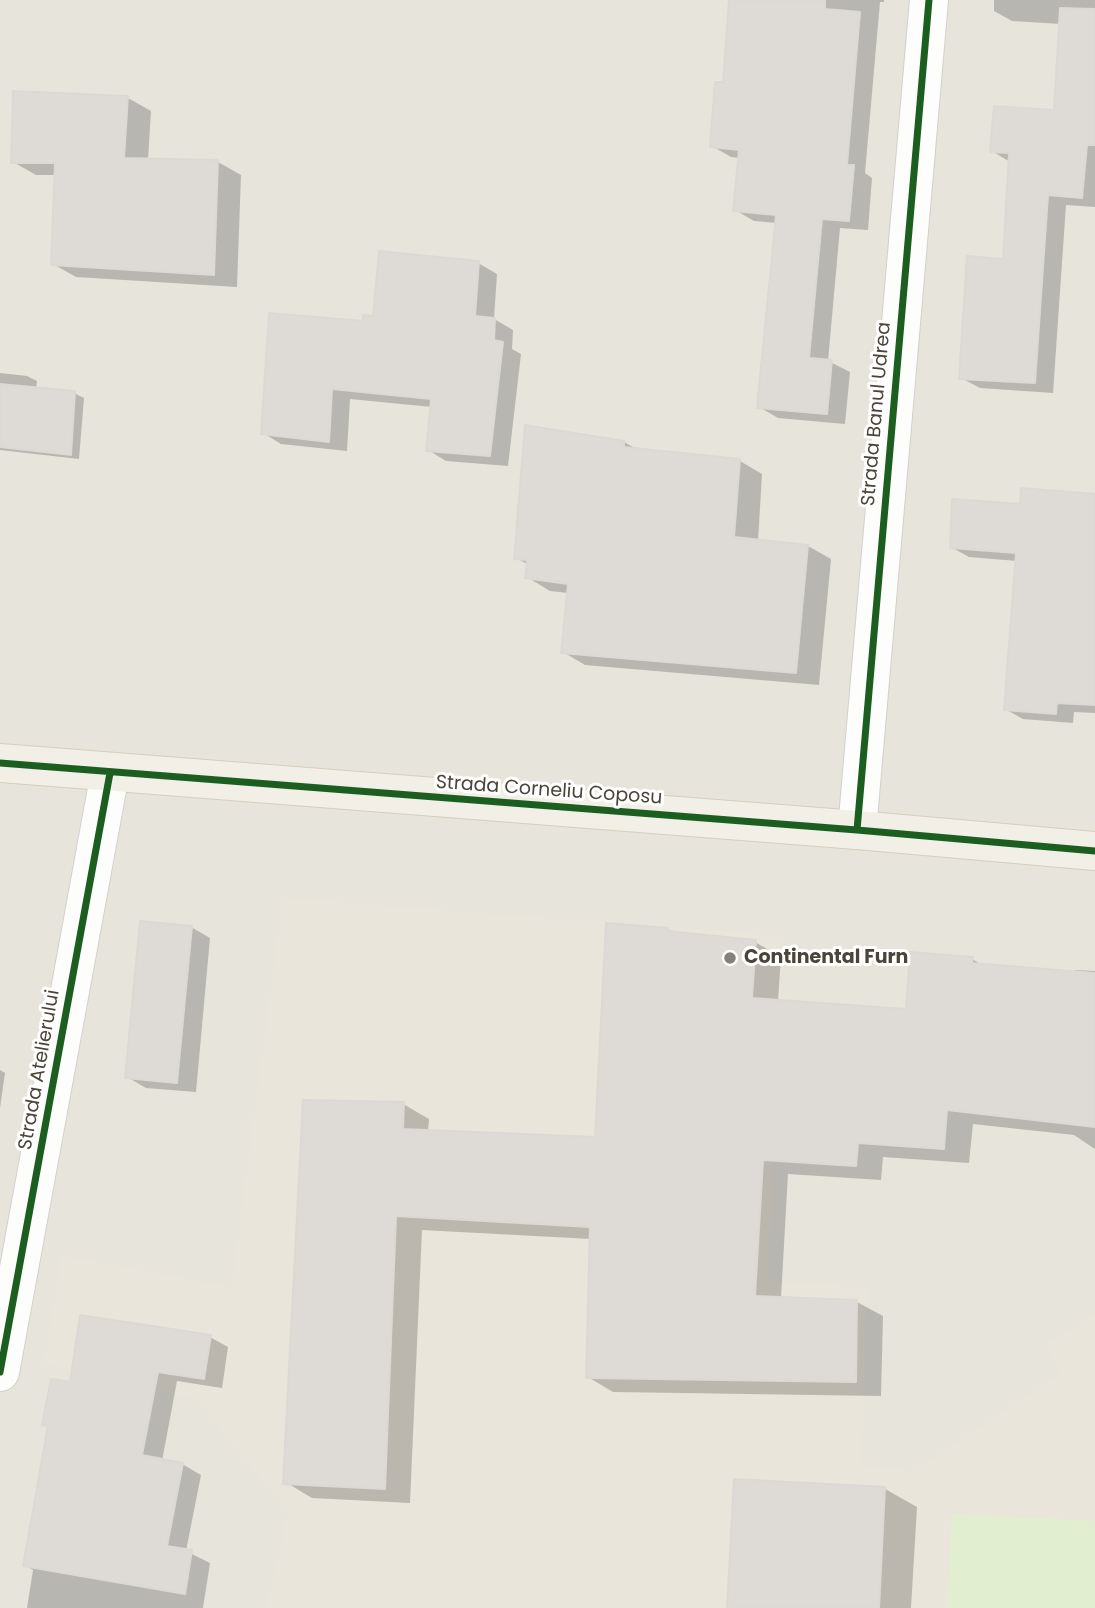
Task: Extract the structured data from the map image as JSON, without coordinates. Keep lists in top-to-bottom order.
{
  "streets": {
    "main road": ["Strada Corneliu Coposu"],
    "street": ["Strada Banul Udrea", "Strada Atelierului"]
  },
  "crossings": [
    ["Strada Banul Udrea", "Strada Corneliu Coposu"],
    ["Strada Corneliu Coposu", "Strada Atelierului"]
  ],
  "places": ["Continental Furn"]
}
